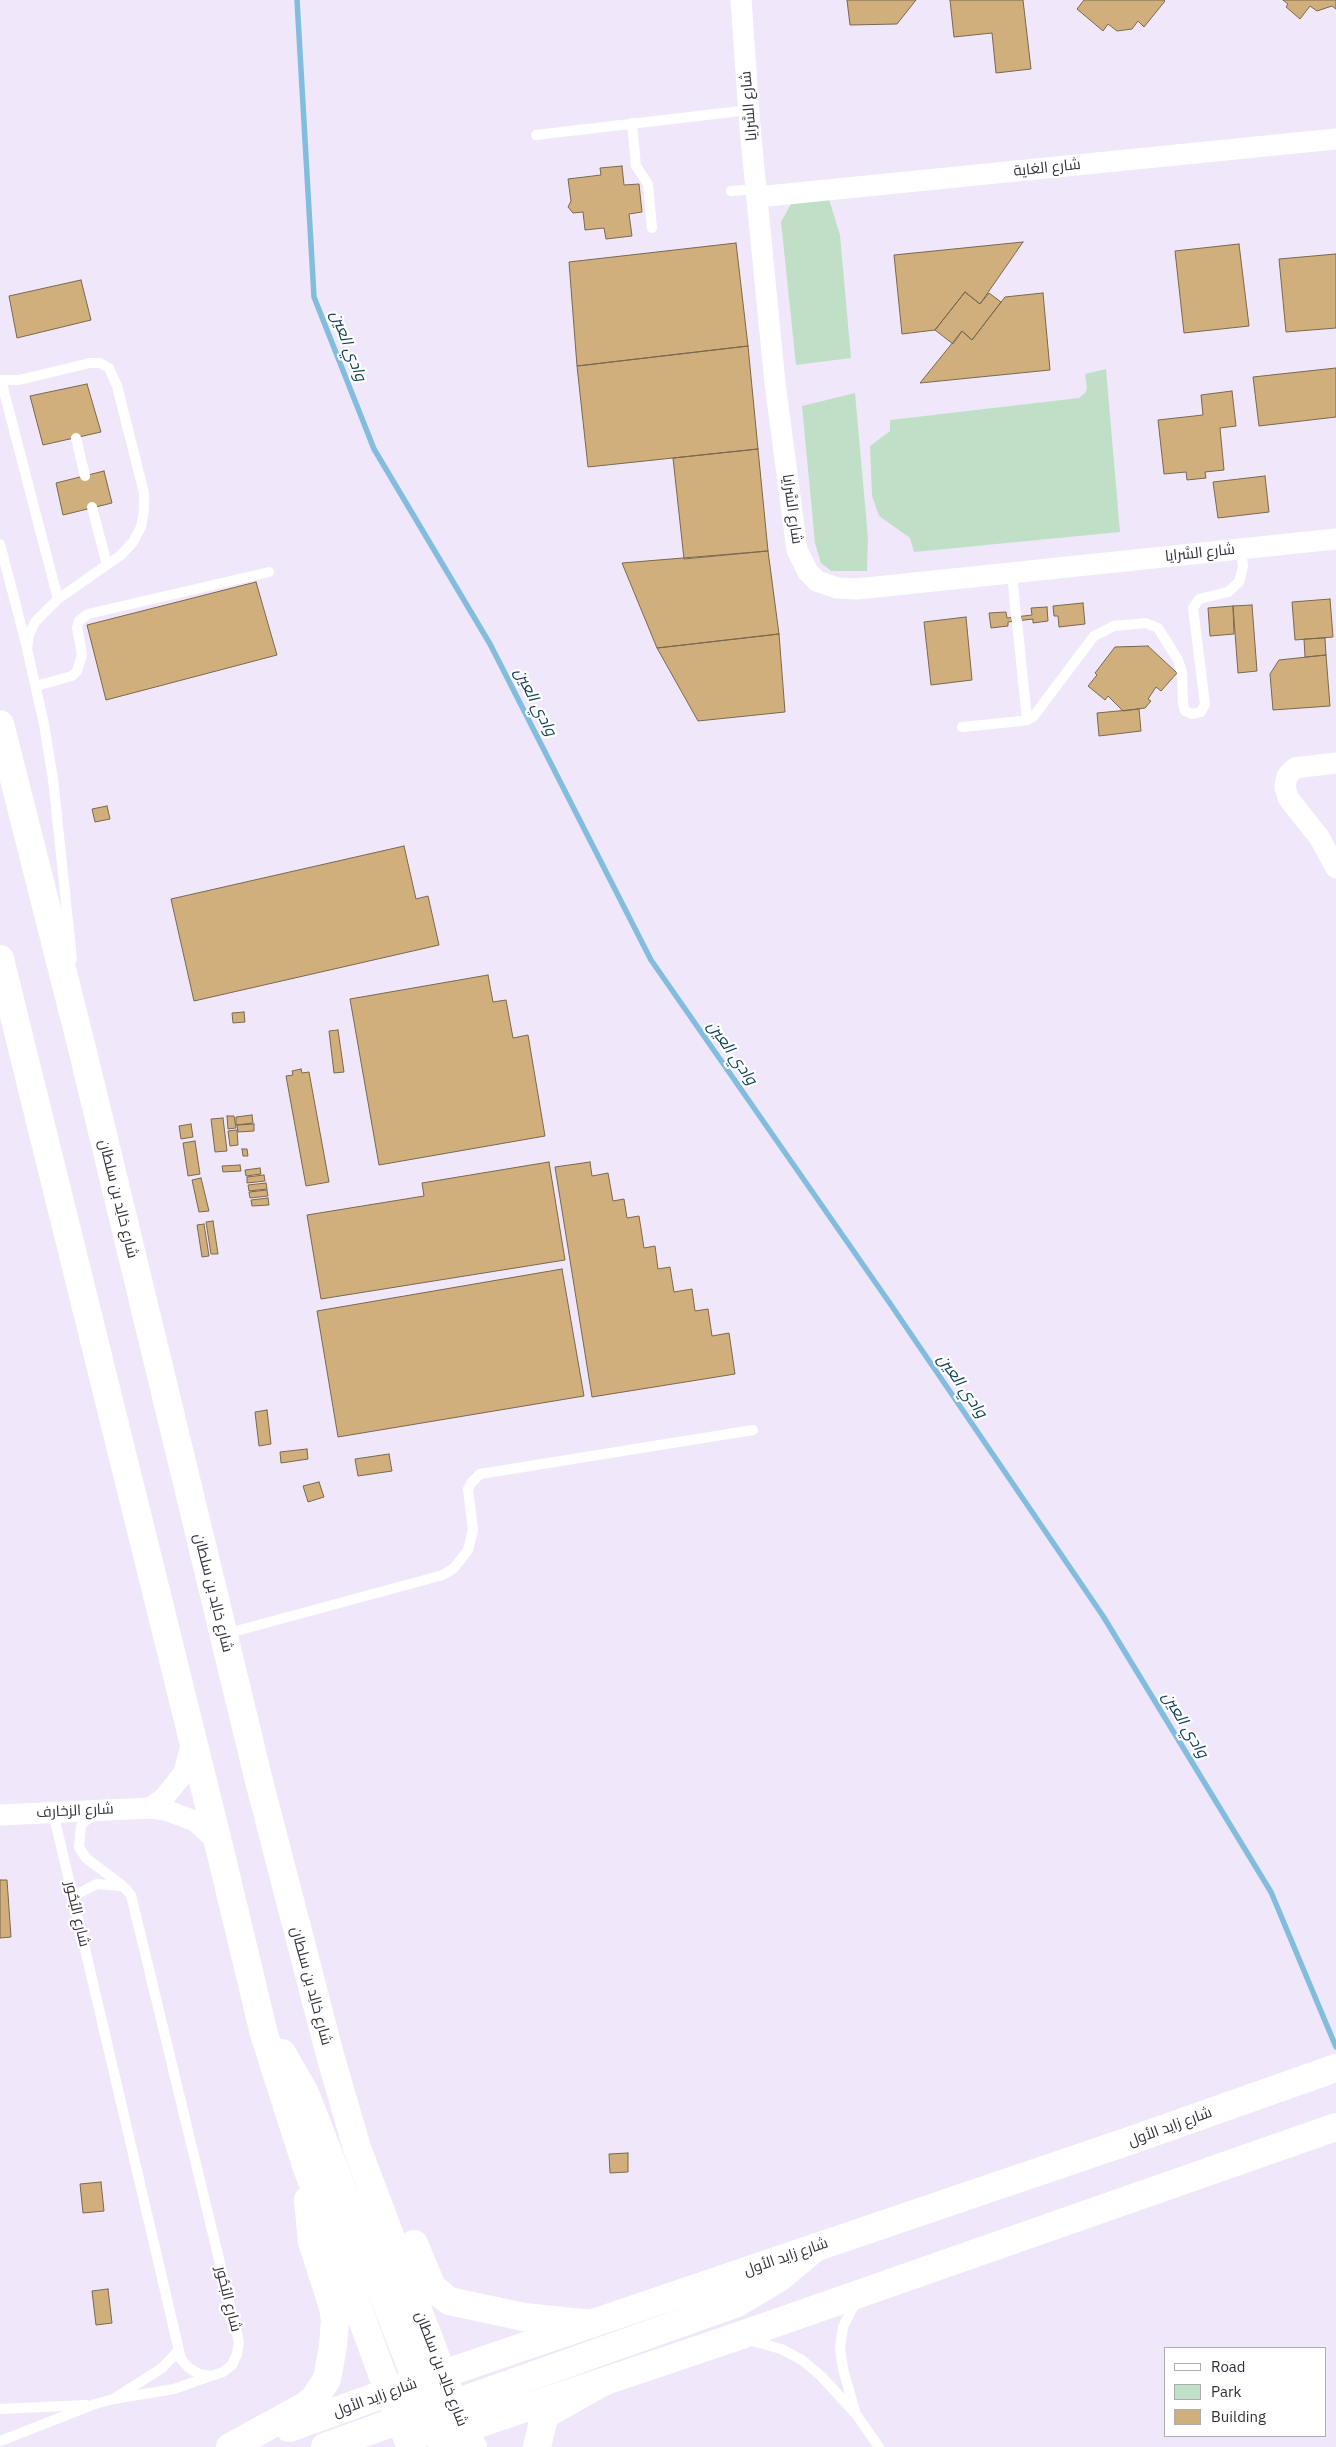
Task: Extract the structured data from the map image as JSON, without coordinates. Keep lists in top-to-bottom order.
{
  "streets": {
    "main road": ["شارع خالِد بن سلطان", "شارع زايد الأول"],
    "street": ["شارع السَّرايا", "شارع الغاية", "شارع الزخارف"],
    "lane": ["شارع البُحُور"]
  },
  "crossings": [
    ["شارع السَّرايا", "شارع الغاية"],
    ["شارع خالِد بن سلطان", "شارع الزخارف"],
    ["شارع خالِد بن سلطان", "شارع زايد الأول"],
    ["شارع الزخارف", "شارع البُحُور"]
  ],
  "water": ["وادي العين"],
  "legend": ["Road", "Park", "Building"]
}
